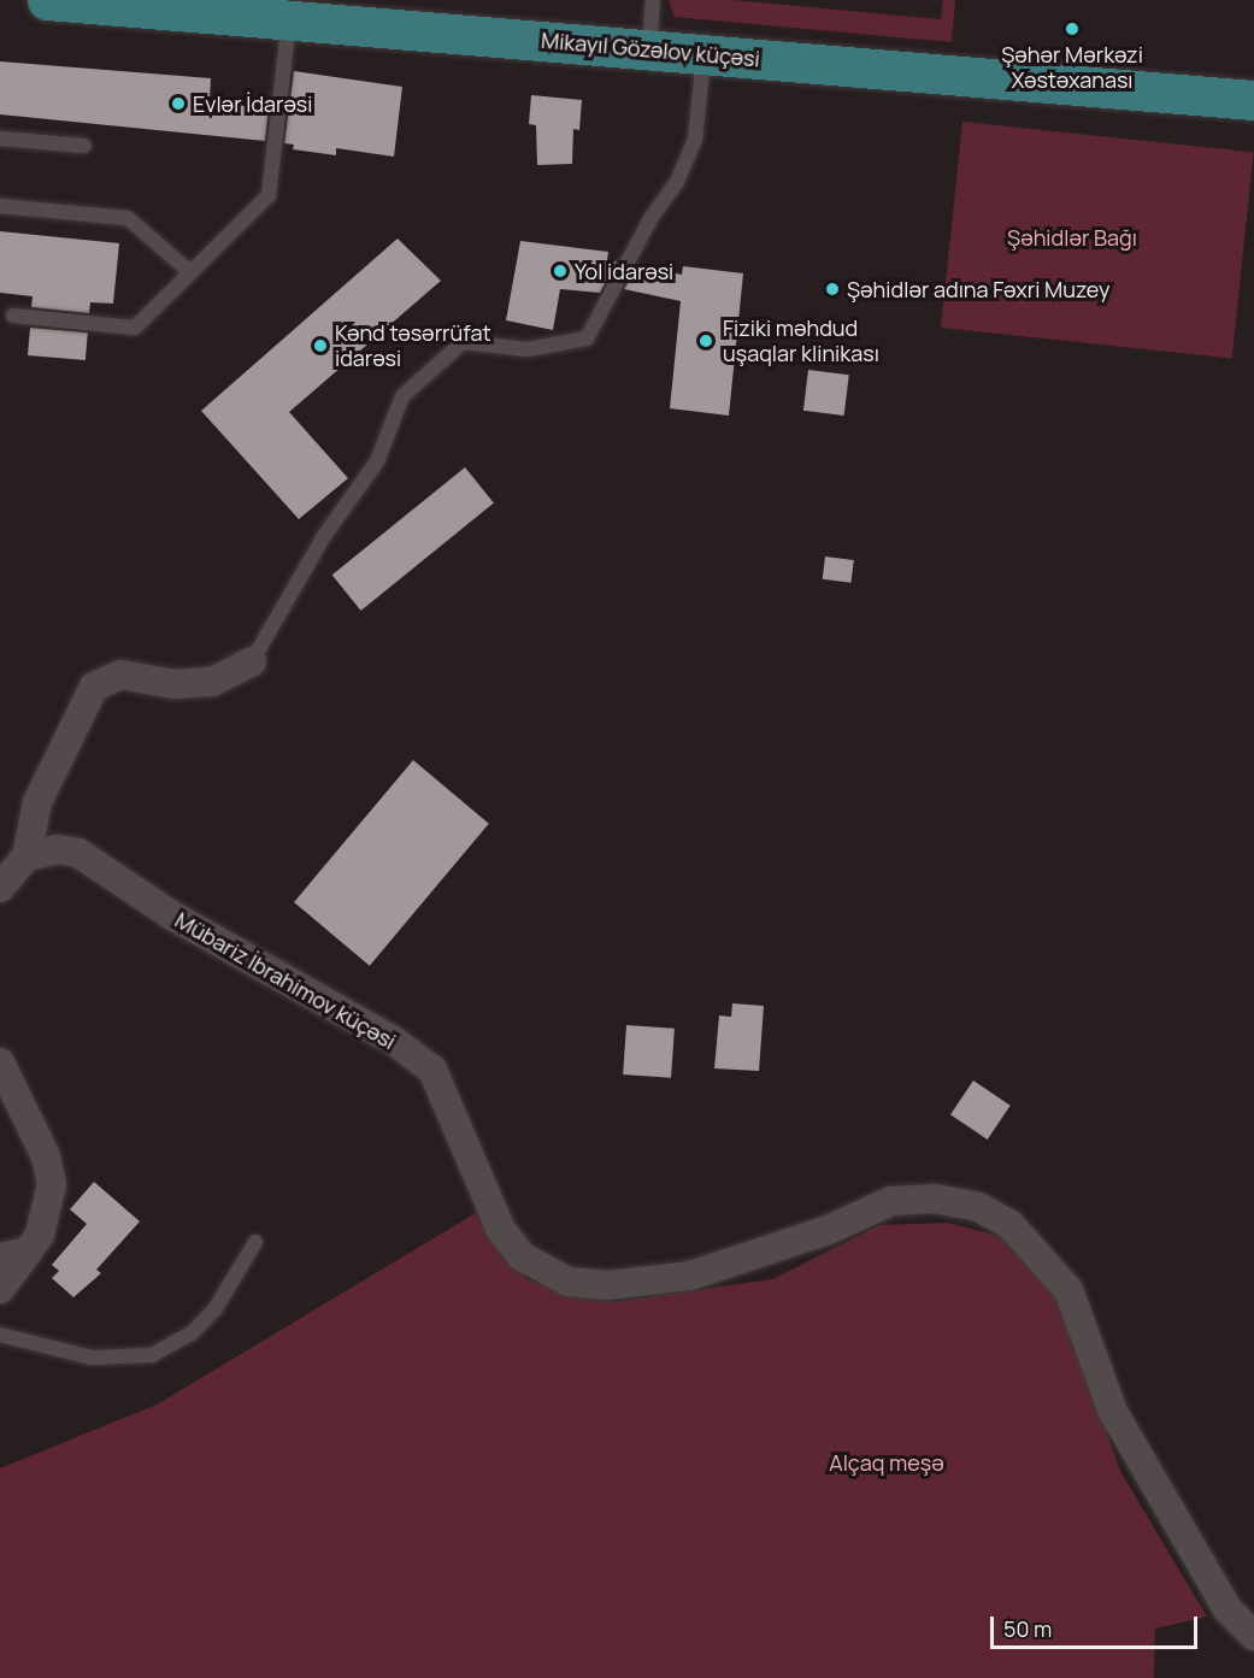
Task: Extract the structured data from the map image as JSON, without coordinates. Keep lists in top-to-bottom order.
{
  "streets": {
    "main road": ["Mikayıl Gözəlov küçəsi"],
    "street": ["Mübariz İbrahimov küçəsi"]
  },
  "parks": ["Şəhidlər Bağı", "Alçaq meşə"],
  "places": [
    "Şəhər Mərkəzi Xəstəxanası",
    "Evlər İdarəsi",
    "Yol idarəsi",
    "Şəhidlər adına Fəxri Muzey",
    "Fiziki məhdud uşaqlar klinikası",
    "Kənd təsərrüfat idarəsi"
  ],
  "scale_bar": "50 m"
}
